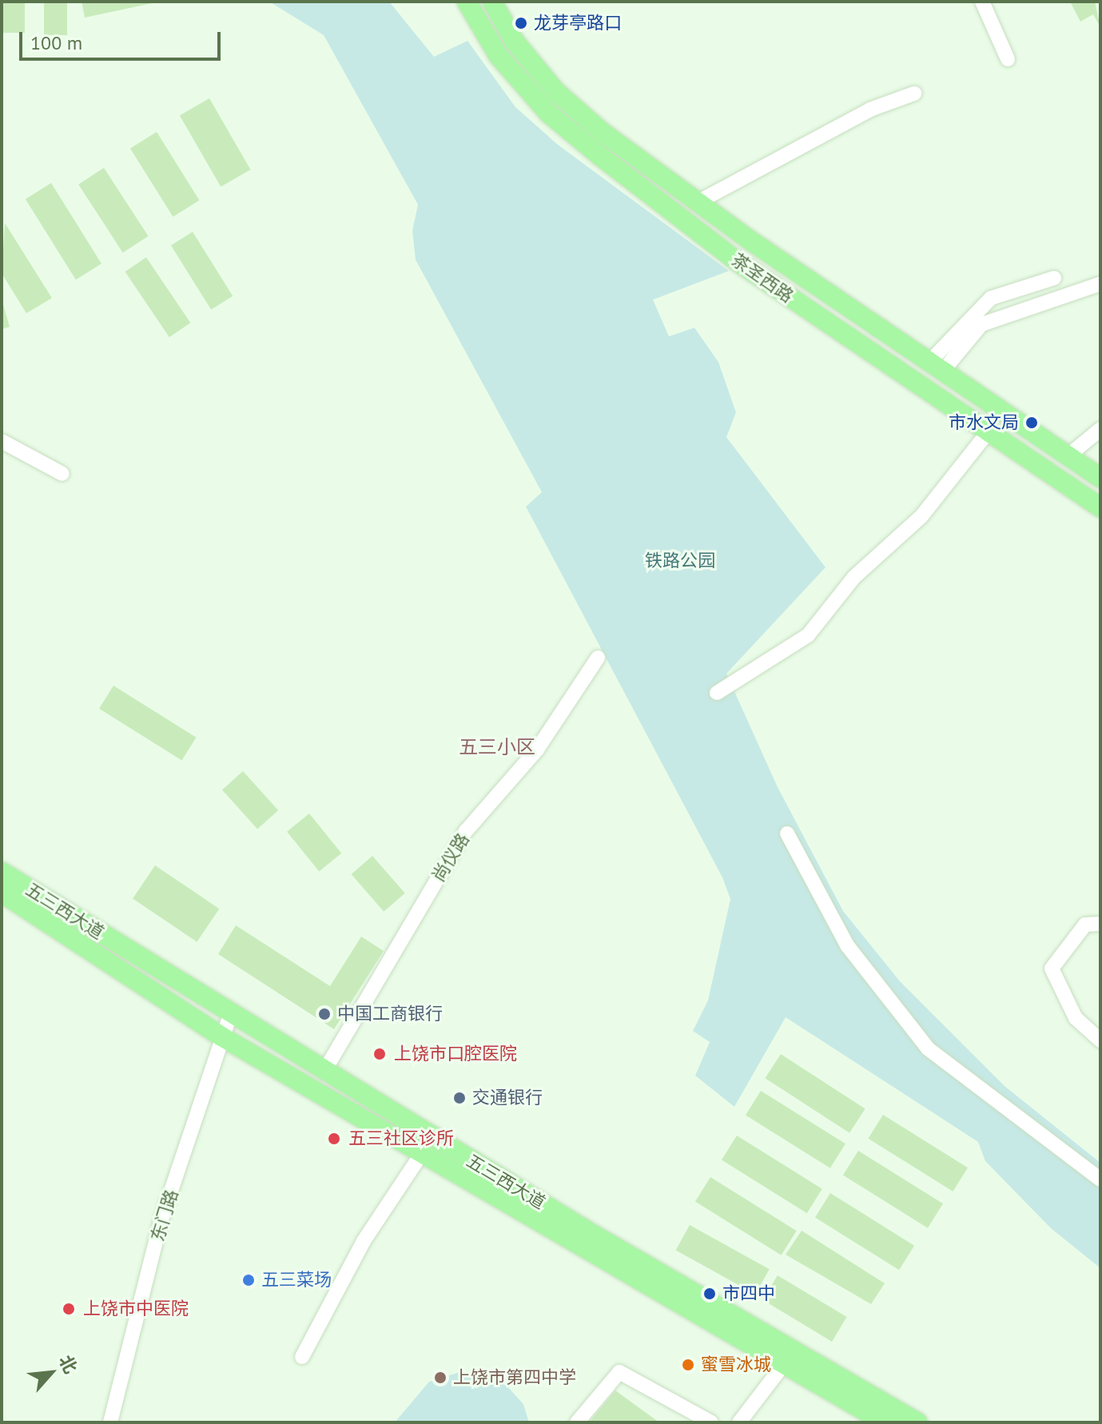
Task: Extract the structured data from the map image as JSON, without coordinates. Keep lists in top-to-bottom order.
{
  "streets": {
    "main road": ["茶圣西路", "五三西大道"],
    "street": ["尚仪路", "东门路"]
  },
  "crossings": [
    ["尚仪路", "五三西大道"],
    ["五三西大道", "东门路"]
  ],
  "districts": ["五三小区"],
  "parks": ["铁路公园"],
  "places": [
    "龙芽亭路口",
    "市水文局",
    "中国工商银行",
    "上饶市口腔医院",
    "交通银行",
    "五三社区诊所",
    "五三菜场",
    "市四中",
    "上饶市中医院",
    "蜜雪冰城",
    "上饶市第四中学"
  ],
  "scale_bar": "100 m",
  "north": "top right"
}
